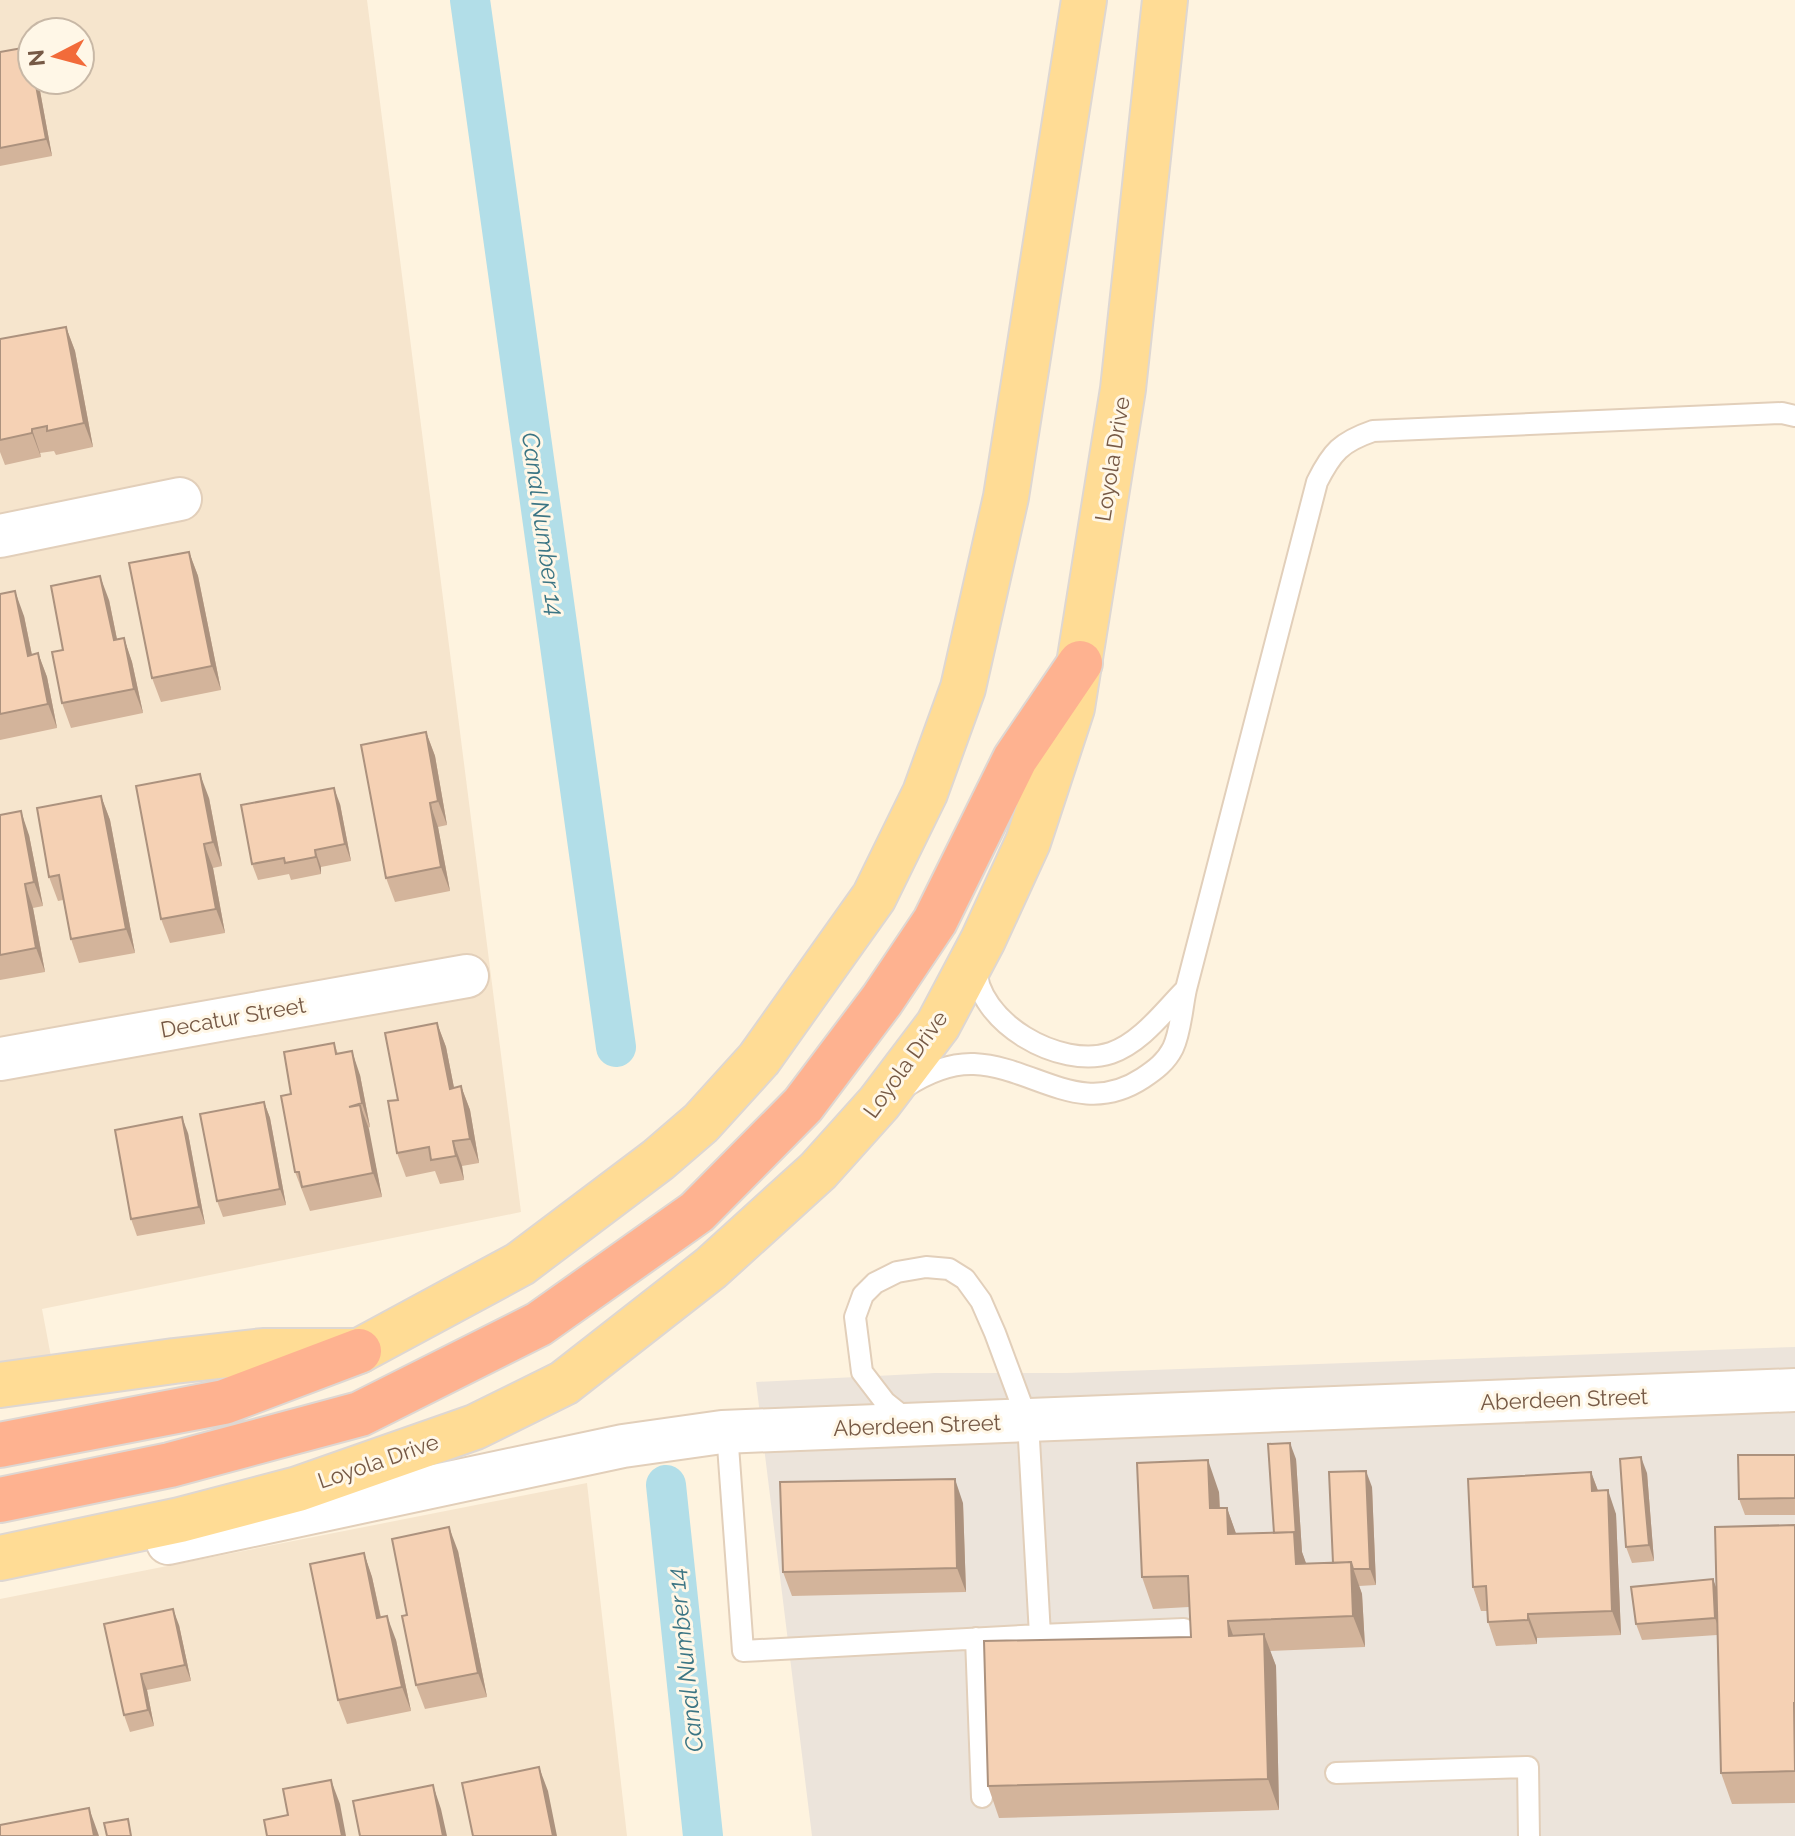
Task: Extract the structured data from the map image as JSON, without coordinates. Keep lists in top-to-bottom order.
{
  "streets": {
    "main road": ["Loyola Drive"],
    "street": ["Decatur Street", "Aberdeen Street"]
  },
  "crossings": [
    ["Loyola Drive", "Aberdeen Street"]
  ],
  "water": ["Canal Number 14"],
  "north": "left"
}
